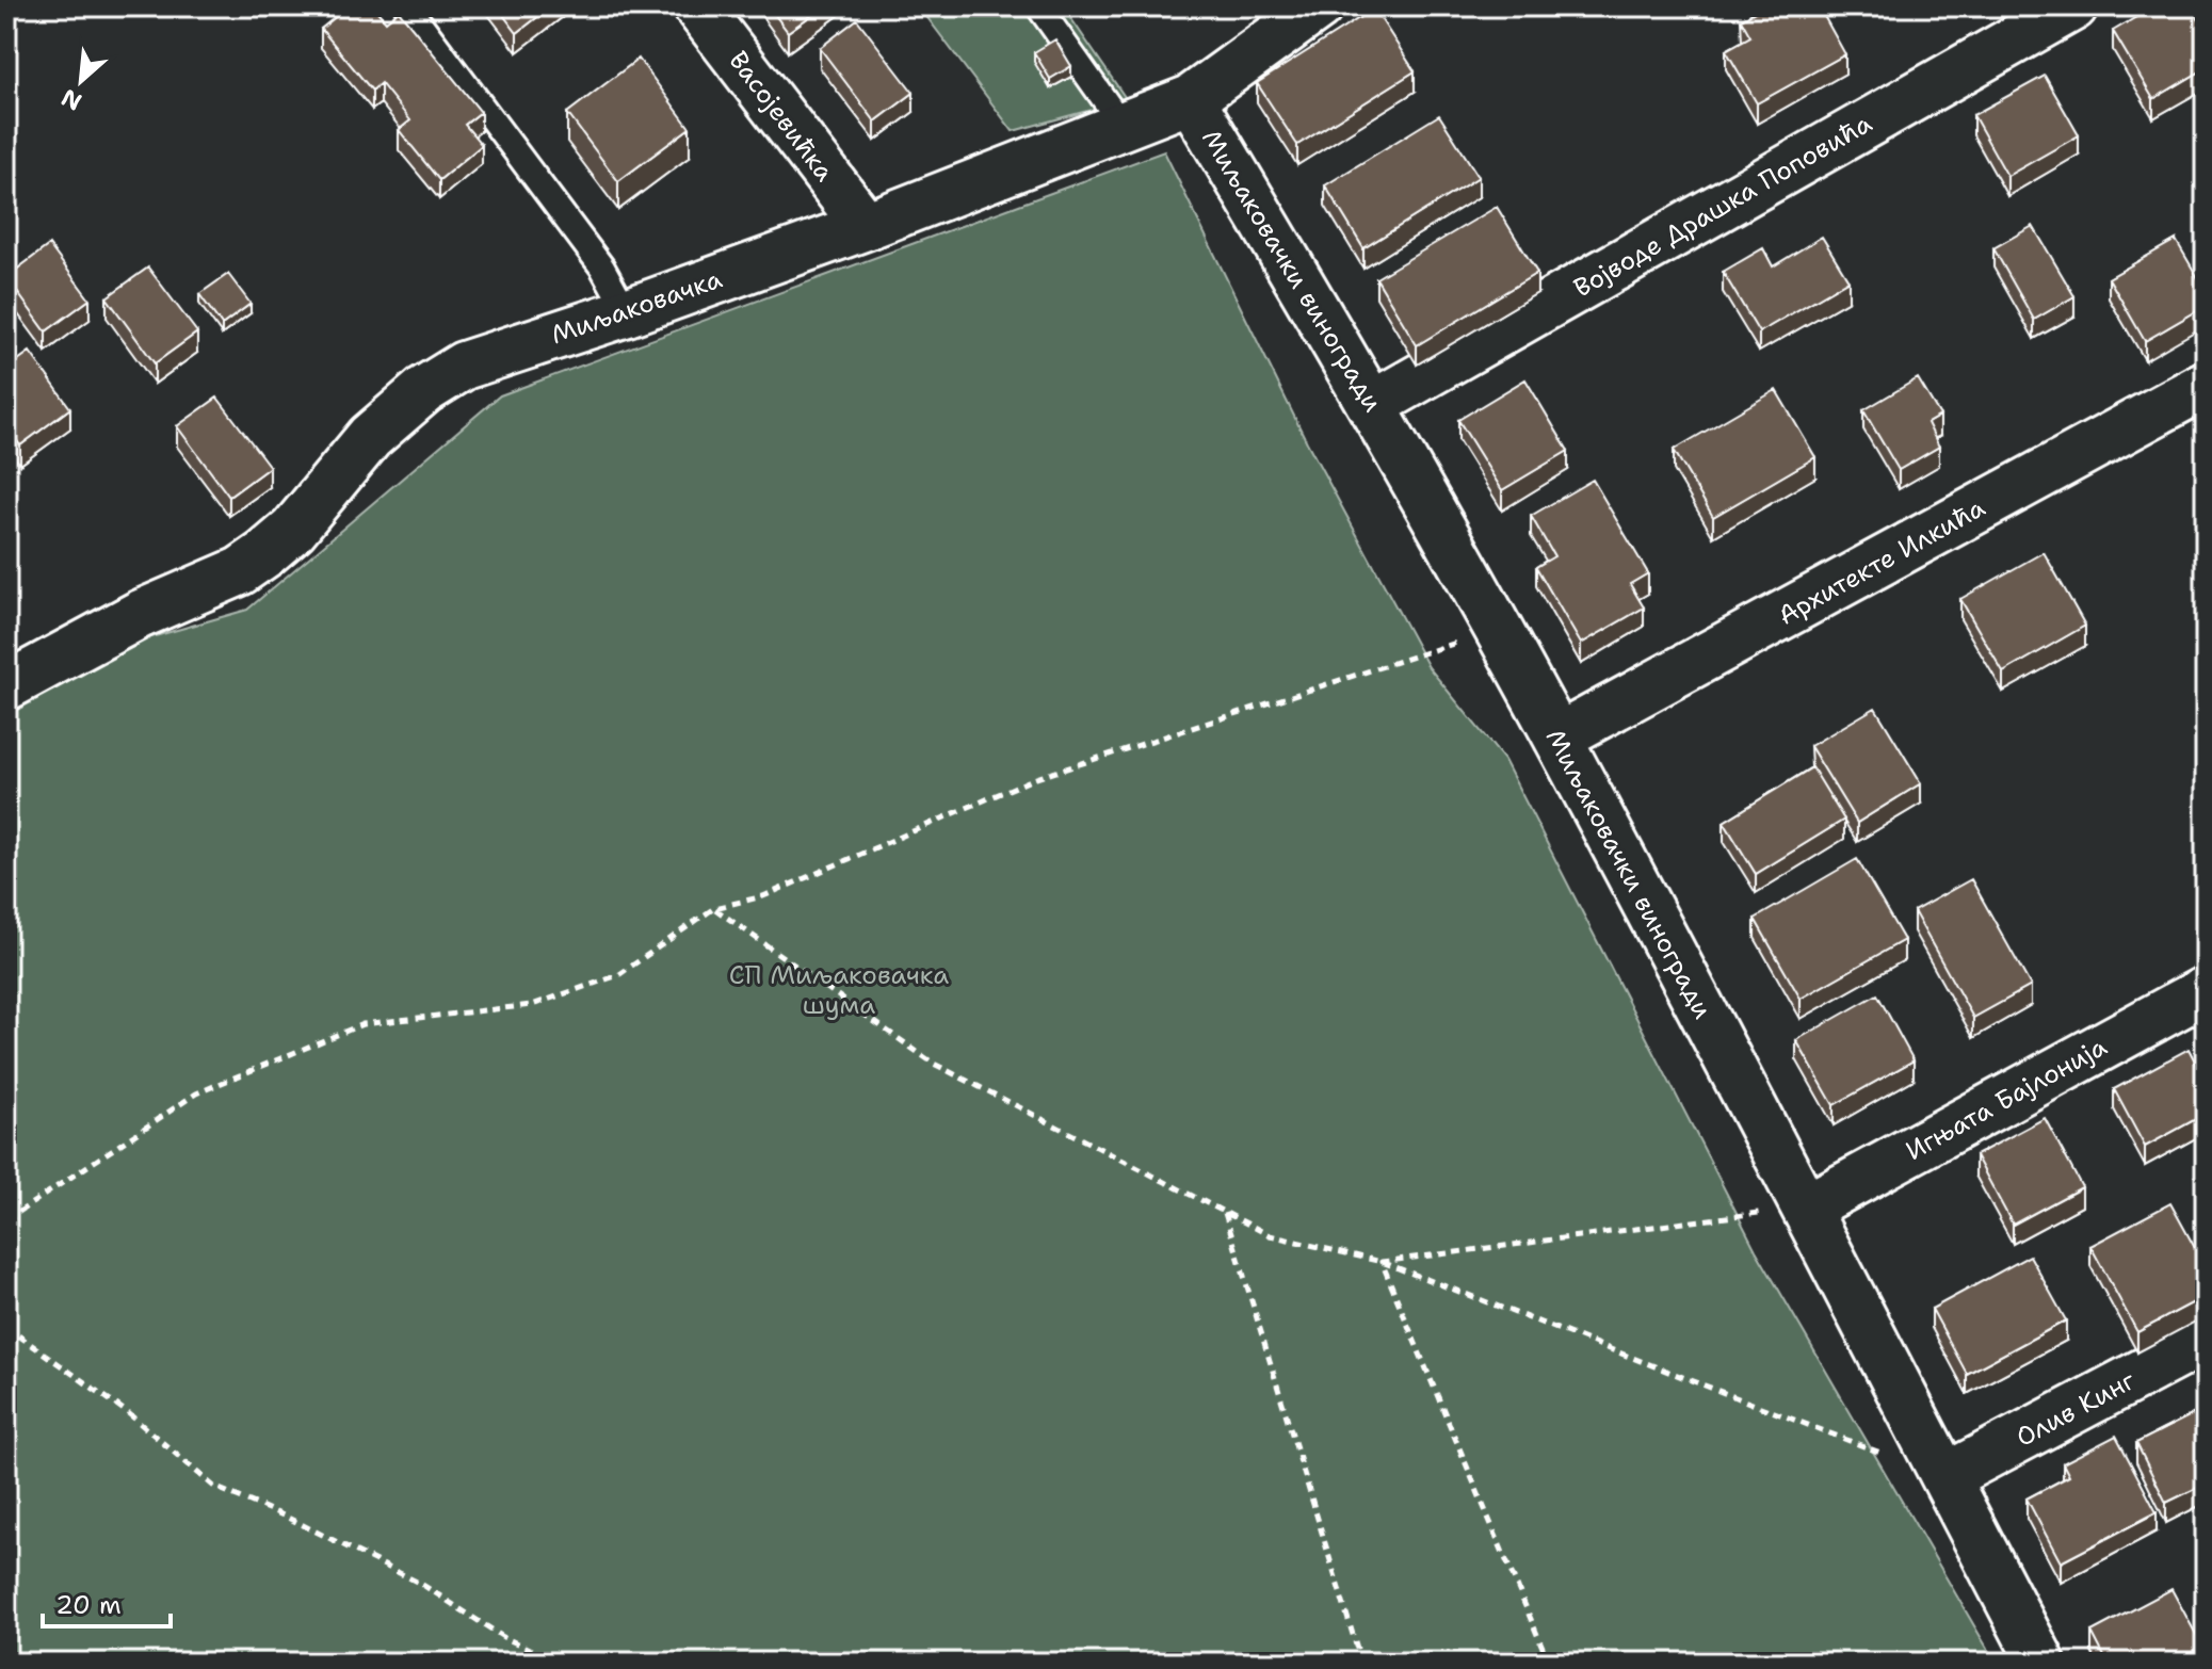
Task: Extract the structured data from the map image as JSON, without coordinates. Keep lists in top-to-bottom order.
{
  "streets": {
    "street": [
      "Васојевићка",
      "Војводе Драшка Поповића",
      "Миљаковачки виногради",
      "Миљаковачка",
      "Архитекте Илкића",
      "Игњата Бајлонија",
      "Олив Кинг"
    ]
  },
  "crossings": [
    ["Васојевићка", "Миљаковачка"],
    ["Војводе Драшка Поповића", "Миљаковачки виногради"],
    ["Миљаковачки виногради", "Миљаковачка"],
    ["Миљаковачки виногради", "Архитекте Илкића"],
    ["Миљаковачки виногради", "Игњата Бајлонија"],
    ["Миљаковачки виногради", "Олив Кинг"]
  ],
  "parks": ["СП Миљаковачка шума"],
  "scale_bar": "20 m",
  "north": "bottom left"
}
